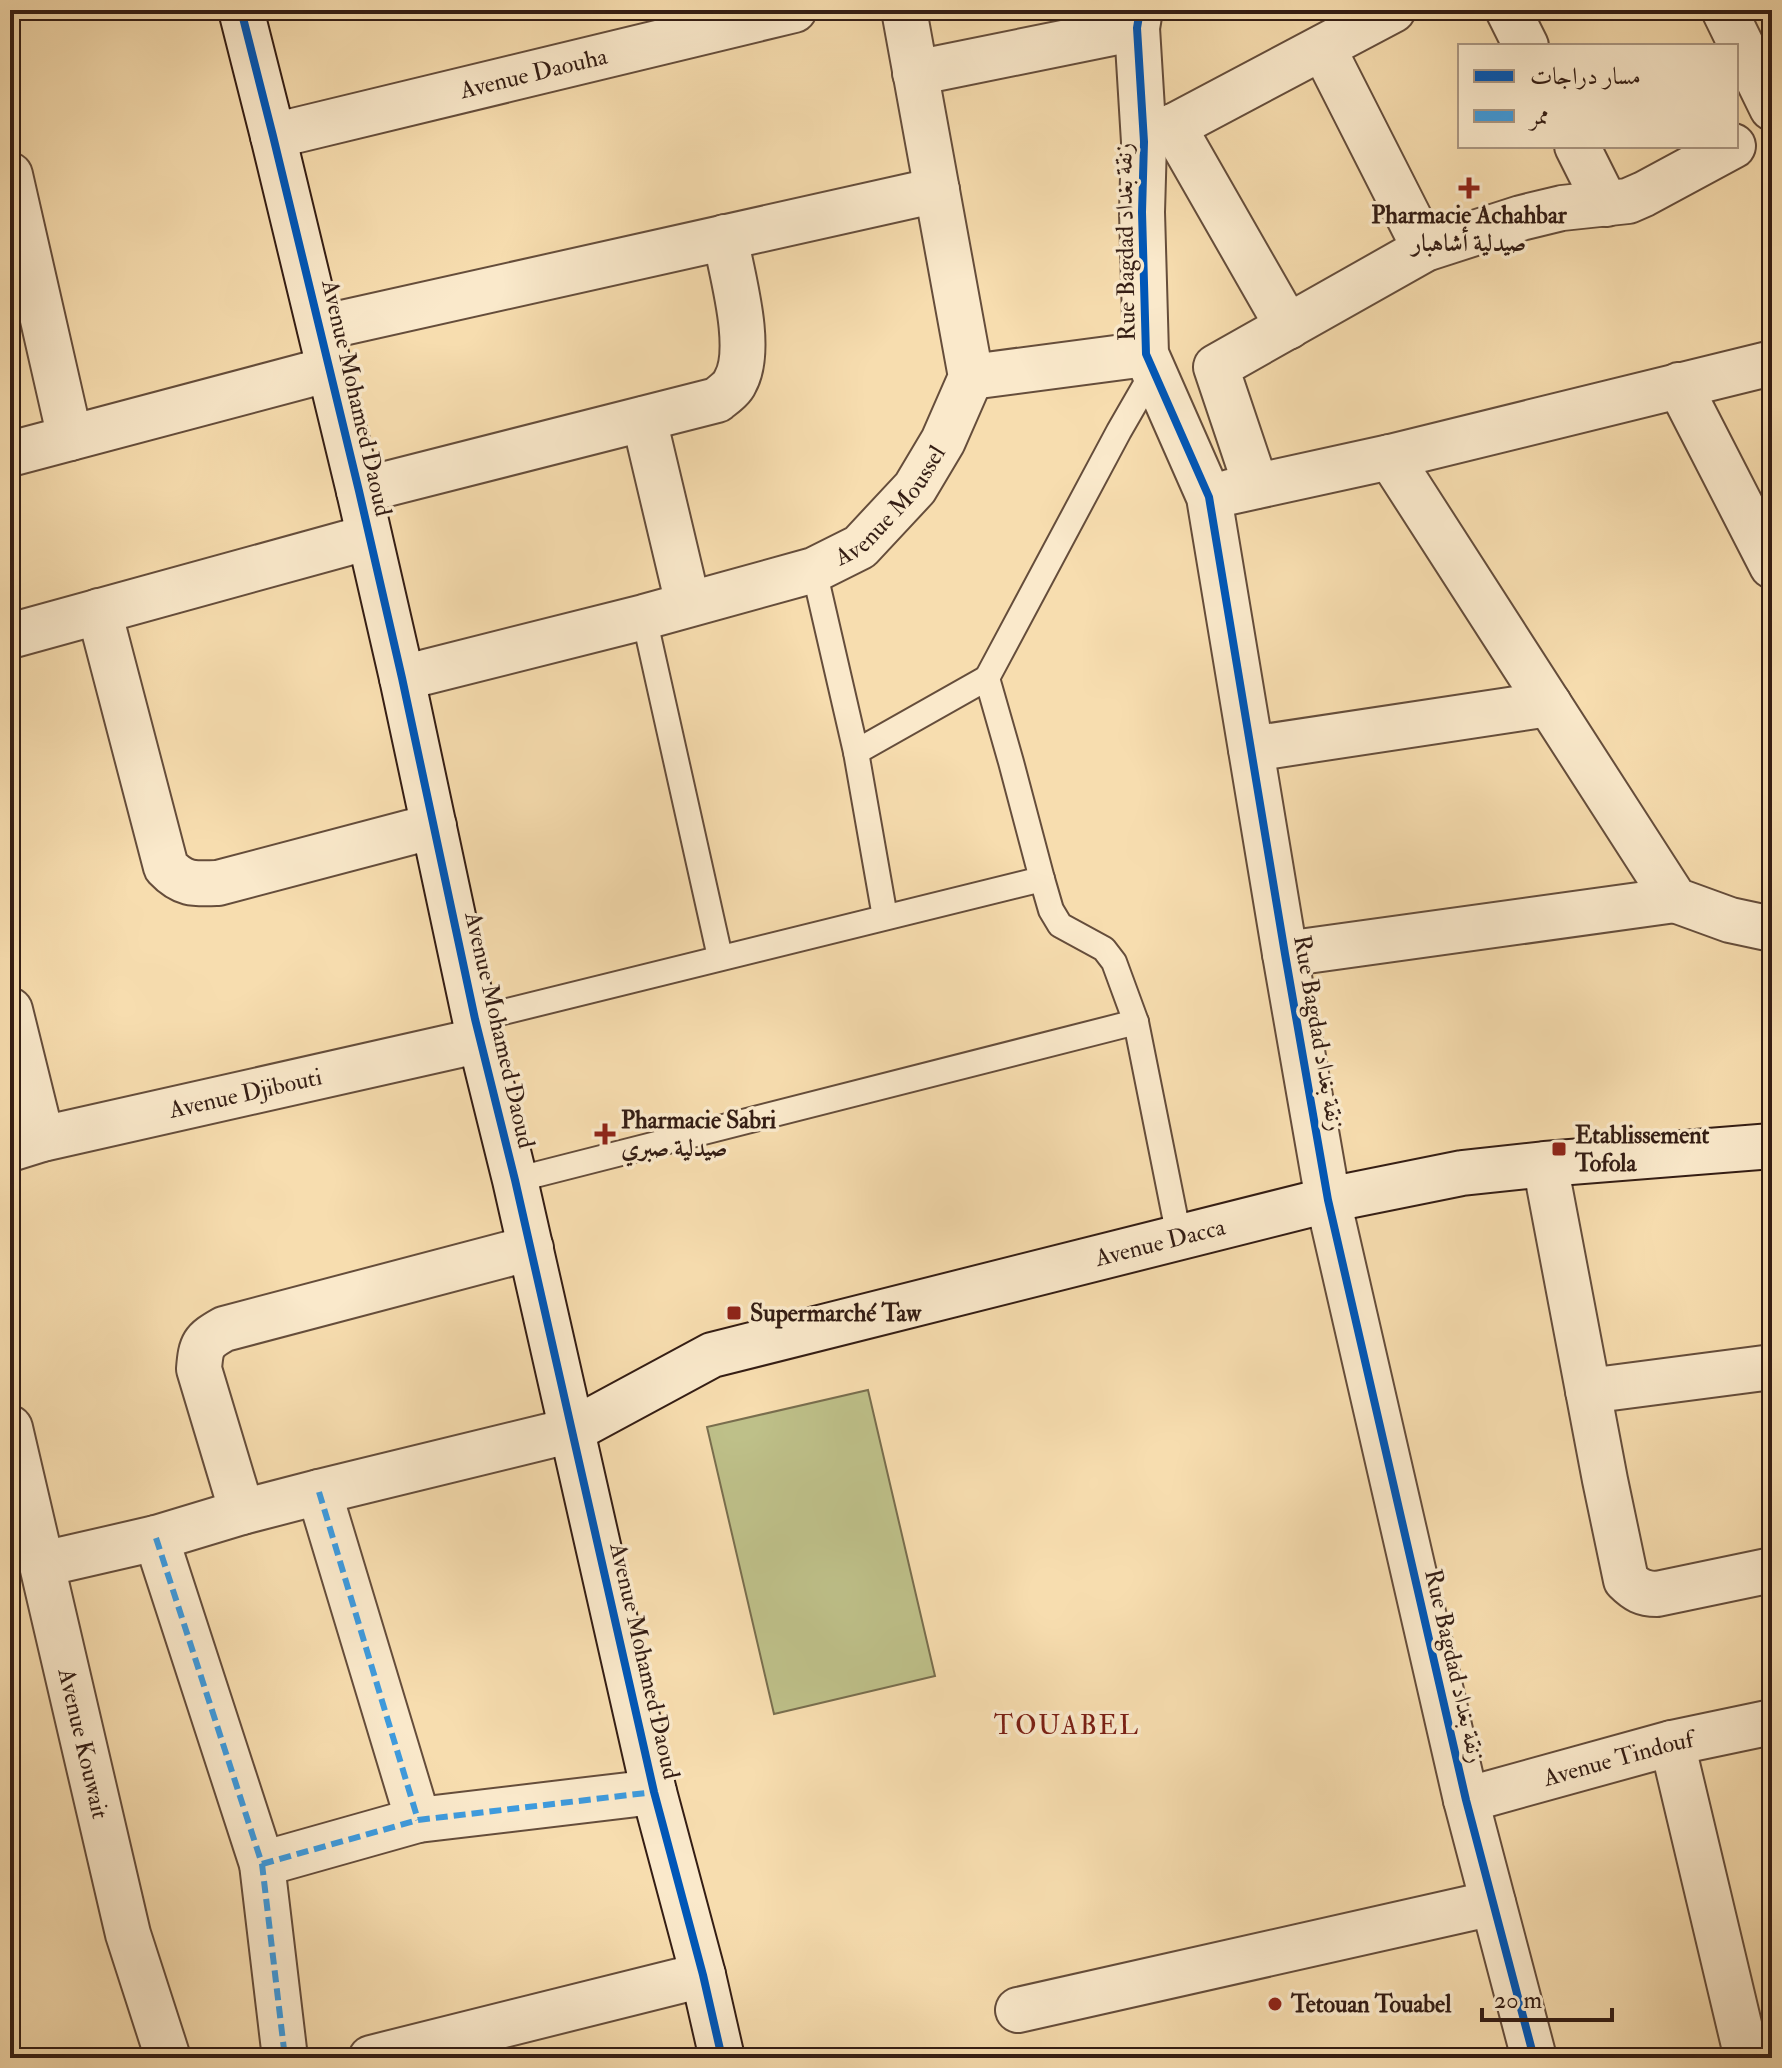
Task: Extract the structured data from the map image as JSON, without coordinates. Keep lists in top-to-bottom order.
{
  "streets": {
    "street": [
      "Avenue Daouha",
      "Rue Bagdad زنقة بغداد",
      "Avenue Mohamed Daoud",
      "Avenue Moussel",
      "Avenue Djibouti",
      "Avenue Dacca",
      "Avenue Kouwait",
      "Avenue Tindouf"
    ]
  },
  "crossings": [
    ["Avenue Daouha", "Avenue Mohamed Daoud"],
    ["Rue Bagdad زنقة بغداد", "Avenue Dacca"],
    ["Rue Bagdad زنقة بغداد", "Avenue Tindouf"],
    ["Avenue Mohamed Daoud", "Avenue Moussel"],
    ["Avenue Mohamed Daoud", "Avenue Djibouti"],
    ["Avenue Mohamed Daoud", "Avenue Dacca"],
    ["Avenue Dacca", "Avenue Kouwait"]
  ],
  "districts": ["TOUABEL"],
  "places": {
    "health": ["Pharmacie Achahbar صيدلية أشاهبار", "Pharmacie Sabri صيدلية صبري"],
    "transit": ["Etablissement Tofola", "Supermarché Taw"],
    "other": ["Tetouan Touabel"]
  },
  "legend": ["مسار دراجات", "ممر"],
  "scale_bar": "20 m"
}
